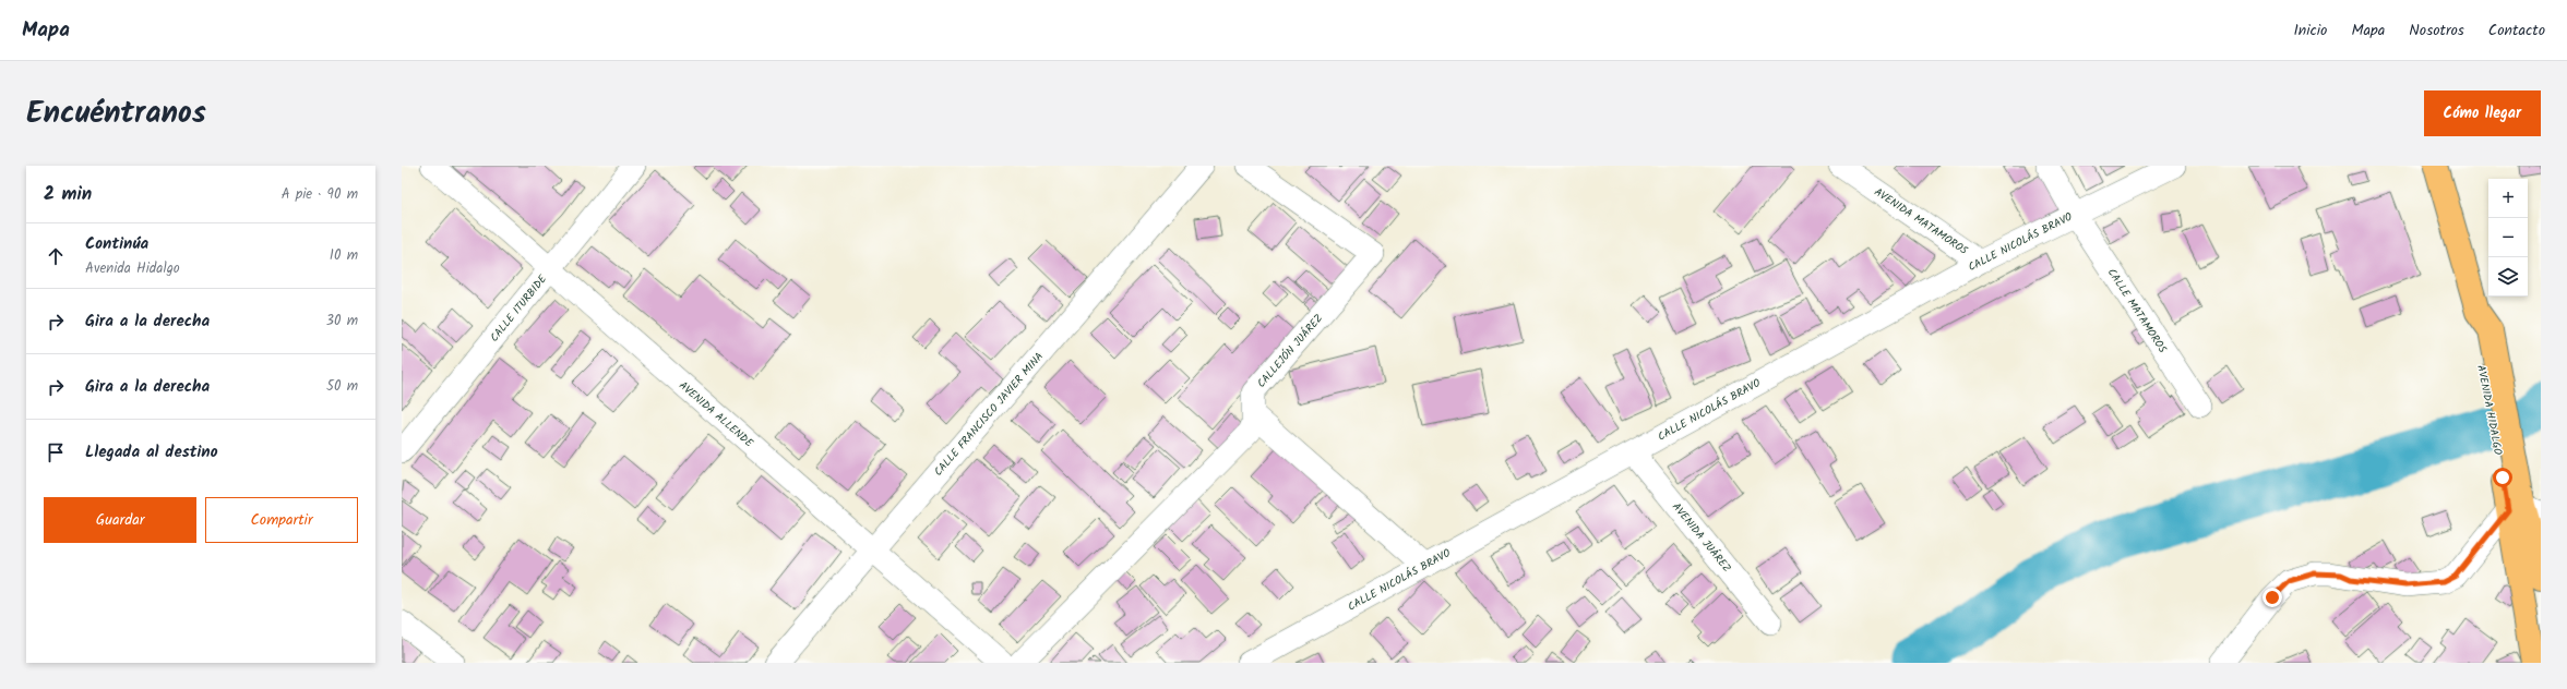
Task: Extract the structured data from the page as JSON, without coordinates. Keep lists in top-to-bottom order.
{
  "streets": {
    "main road": ["AVENIDA HIDALGO"],
    "street": [
      "AVENIDA MATAMOROS",
      "CALLE NICOLÁS BRAVO",
      "CALLE ITURBIDE",
      "CALLE MATAMOROS",
      "CALLEJÓN JUÁREZ",
      "AVENIDA ALLENDE",
      "CALLE FRANCISCO JAVIER MINA",
      "AVENIDA JUÁREZ"
    ]
  },
  "crossings": [
    ["AVENIDA MATAMOROS", "CALLE NICOLÁS BRAVO"],
    ["CALLE NICOLÁS BRAVO", "CALLE MATAMOROS"],
    ["CALLE NICOLÁS BRAVO", "AVENIDA JUÁREZ"],
    ["CALLE ITURBIDE", "AVENIDA ALLENDE"],
    ["AVENIDA ALLENDE", "CALLE FRANCISCO JAVIER MINA"]
  ],
  "page": {
    "header": "Mapa",
    "nav": [
      "Inicio",
      "Mapa",
      "Nosotros",
      "Contacto"
    ],
    "title": "Encuéntranos",
    "buttons": [
      "Cómo llegar",
      ["Guardar", "Compartir"]
    ],
    "heading": ["2 min", "A pie · 90 m"],
    "map_buttons": ["+", "−"],
    "list": [
      ["Continúa", "Avenida Hidalgo", "10 m"],
      ["Gira a la derecha", "30 m"],
      ["Gira a la derecha", "50 m"],
      "Llegada al destino"
    ]
  }
}
